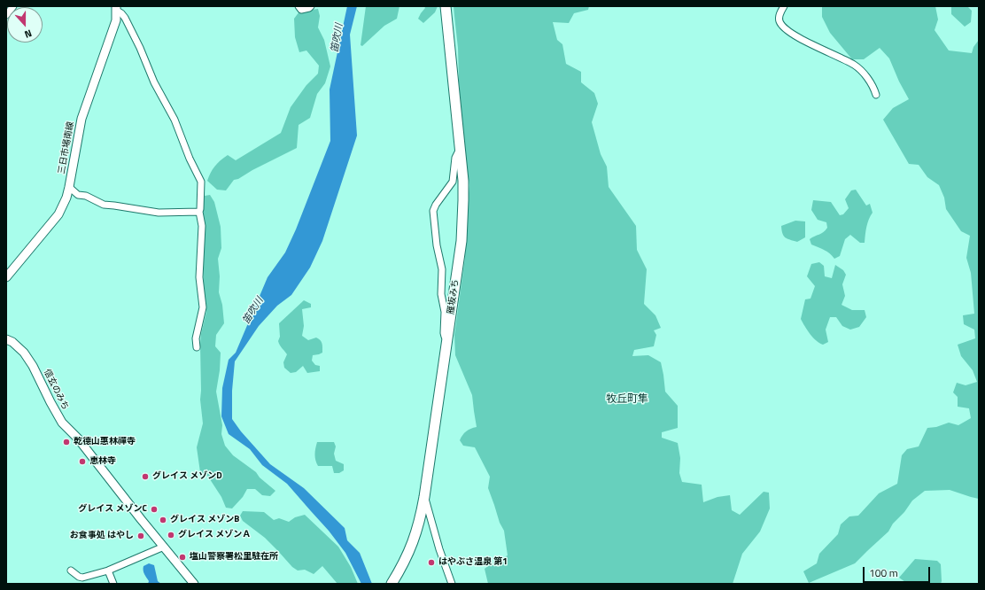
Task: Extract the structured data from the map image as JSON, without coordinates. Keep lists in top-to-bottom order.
{
  "streets": {
    "highway": ["雁坂みち"],
    "main road": ["三日市場南線", "信玄のみち"]
  },
  "districts": ["牧丘町隼"],
  "water": ["笛吹川"],
  "places": [
    "乾德山惠林禪寺",
    "恵林寺",
    "グレイス メゾンD",
    "グレイス メゾンC",
    "グレイス メゾンB",
    "グレイス メゾンＡ",
    "お食事処 はやし",
    "塩山警察署松里駐在所",
    "はやぶさ温泉 第1"
  ],
  "scale_bar": "100 m",
  "north": "bottom"
}
